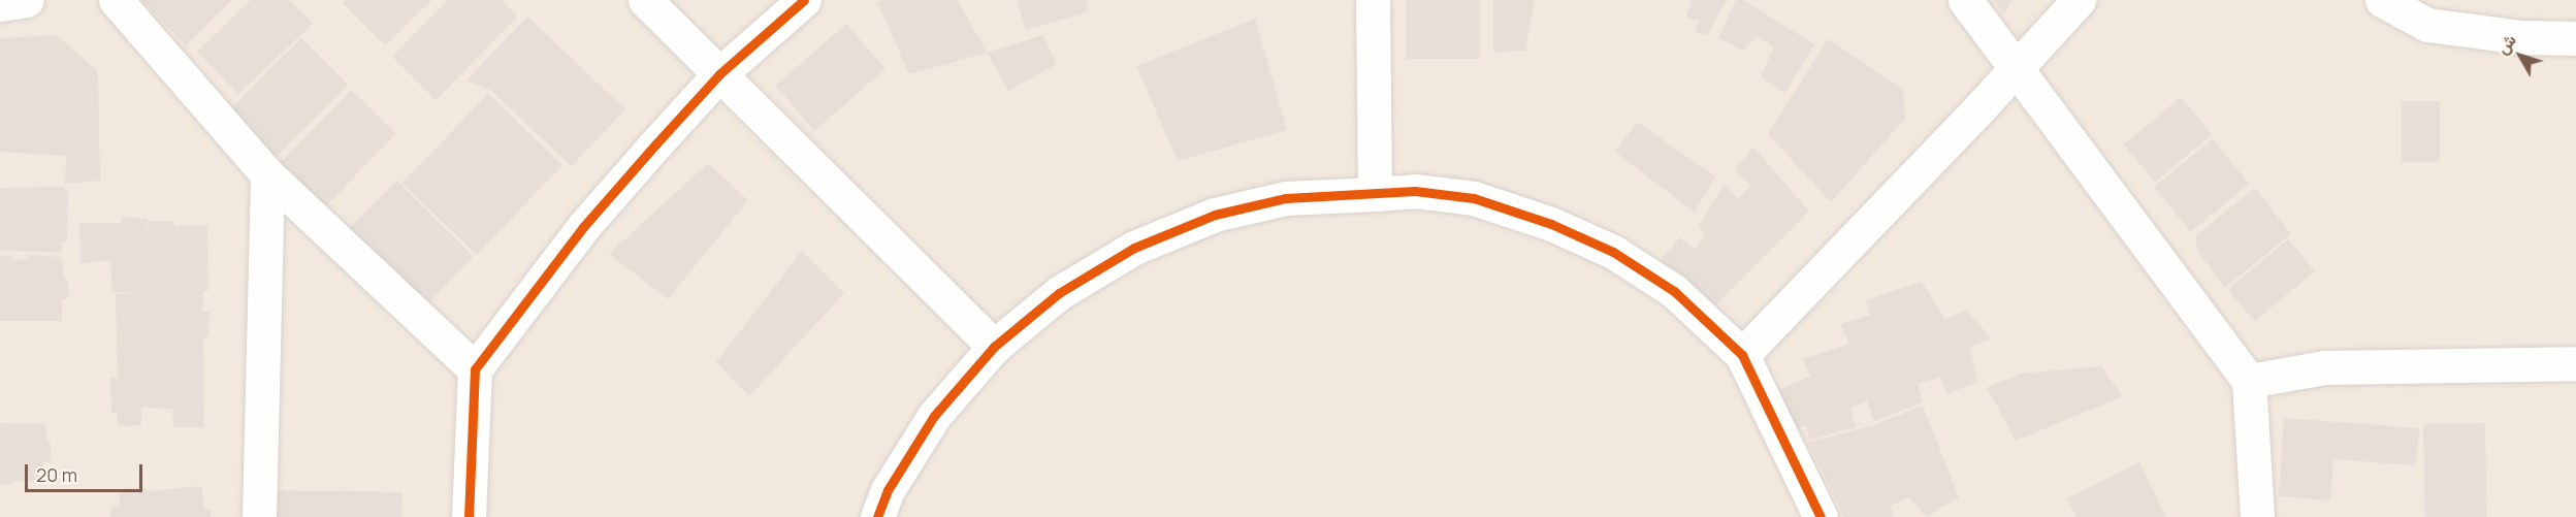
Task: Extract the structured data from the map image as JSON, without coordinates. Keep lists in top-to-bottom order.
{
  "scale_bar": "20 m",
  "north": "top left"
}
